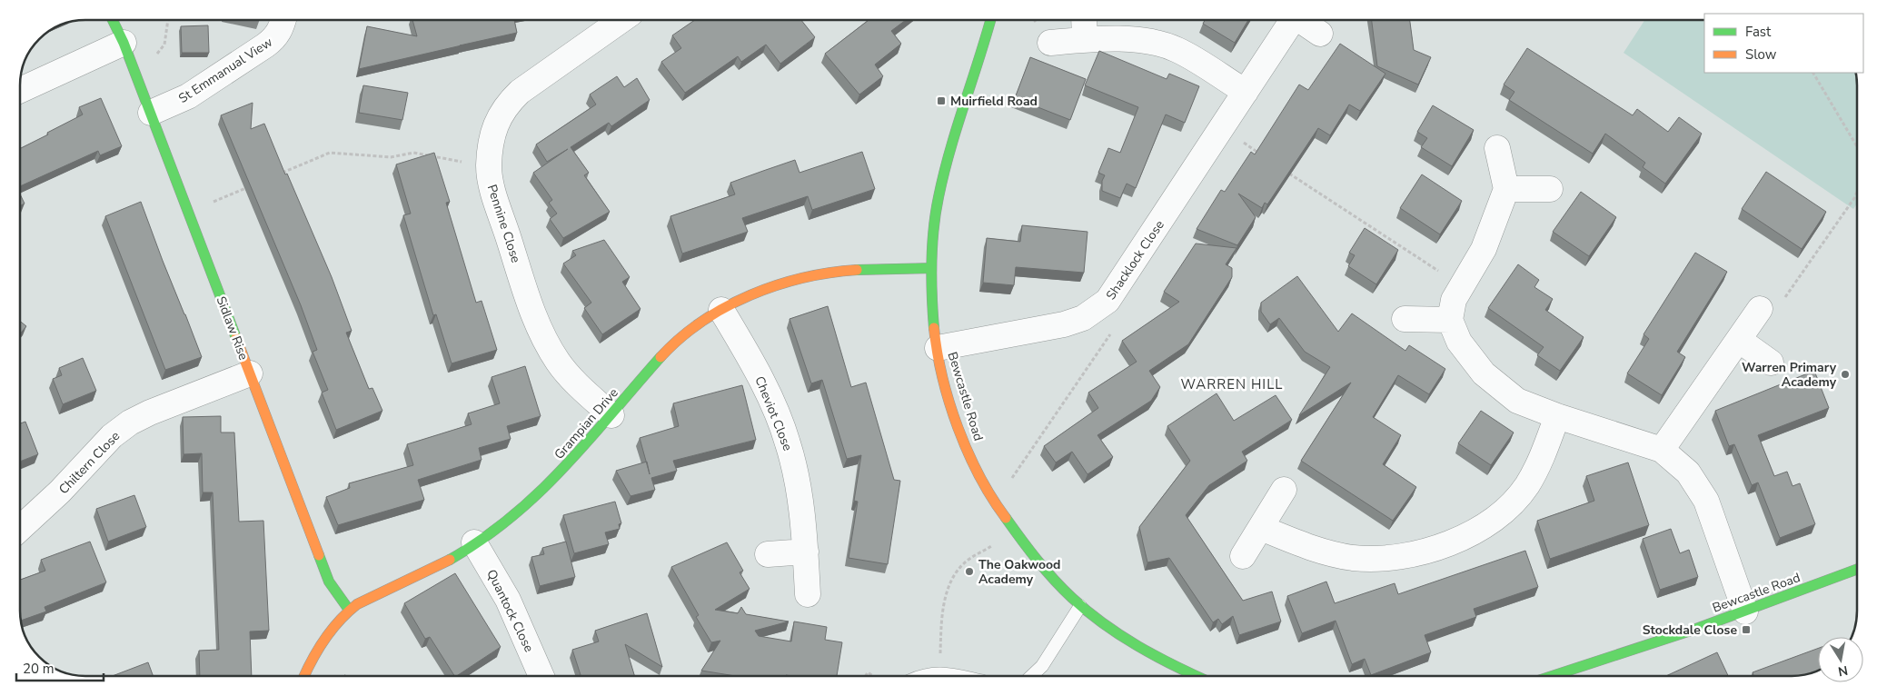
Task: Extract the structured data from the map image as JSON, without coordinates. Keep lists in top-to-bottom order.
{
  "streets": {
    "street": [
      "St Emmanual View",
      "Pennine Close",
      "Shacklock Close",
      "Sidlaw Rise",
      "Bewcastle Road",
      "Cheviot Close",
      "Grampian Drive",
      "Chiltern Close",
      "Quantock Close"
    ]
  },
  "crossings": [
    ["St Emmanual View", "Sidlaw Rise"],
    ["Pennine Close", "Grampian Drive"],
    ["Shacklock Close", "Bewcastle Road"],
    ["Sidlaw Rise", "Grampian Drive"],
    ["Sidlaw Rise", "Chiltern Close"],
    ["Bewcastle Road", "Grampian Drive"],
    ["Cheviot Close", "Grampian Drive"],
    ["Grampian Drive", "Quantock Close"]
  ],
  "districts": ["WARREN HILL"],
  "places": {
    "transit": ["Muirfield Road", "Stockdale Close"],
    "other": ["Warren Primary Academy", "The Oakwood Academy"]
  },
  "legend": ["Fast", "Slow"],
  "scale_bar": "20 m",
  "north": "bottom"
}
